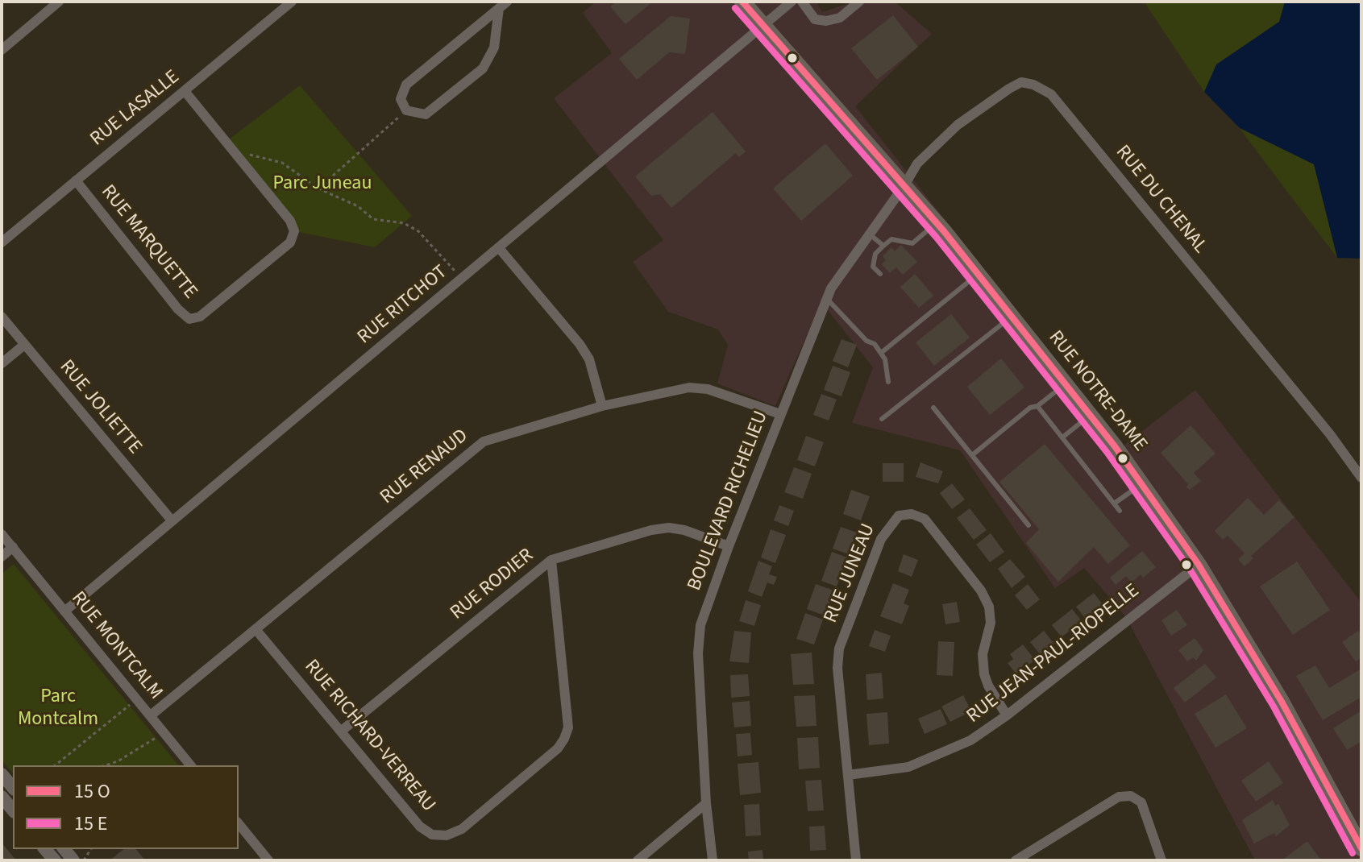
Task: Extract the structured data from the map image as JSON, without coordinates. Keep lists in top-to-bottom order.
{
  "streets": {
    "main road": ["RUE NOTRE-DAME"],
    "street": [
      "RUE LASALLE",
      "RUE DU CHENAL",
      "RUE MARQUETTE",
      "RUE RITCHOT",
      "RUE JOLIETTE",
      "RUE RENAUD",
      "BOULEVARD RICHELIEU",
      "RUE JUNEAU",
      "RUE RODIER",
      "RUE MONTCALM",
      "RUE JEAN-PAUL-RIOPELLE",
      "RUE RICHARD-VERREAU"
    ]
  },
  "crossings": [
    ["RUE LASALLE", "RUE MARQUETTE"],
    ["RUE DU CHENAL", "RUE NOTRE-DAME"],
    ["RUE DU CHENAL", "BOULEVARD RICHELIEU"],
    ["RUE RITCHOT", "RUE NOTRE-DAME"],
    ["RUE RITCHOT", "RUE JOLIETTE"],
    ["RUE RITCHOT", "RUE MONTCALM"],
    ["RUE NOTRE-DAME", "BOULEVARD RICHELIEU"],
    ["RUE NOTRE-DAME", "RUE JEAN-PAUL-RIOPELLE"],
    ["RUE RENAUD", "BOULEVARD RICHELIEU"],
    ["RUE RENAUD", "RUE MONTCALM"],
    ["RUE RENAUD", "RUE RICHARD-VERREAU"],
    ["BOULEVARD RICHELIEU", "RUE RODIER"],
    ["RUE JUNEAU", "RUE JEAN-PAUL-RIOPELLE"],
    ["RUE RODIER", "RUE RICHARD-VERREAU"]
  ],
  "parks": ["Parc Juneau", "Parc Montcalm"],
  "legend": ["15 O", "15 E"]
}
